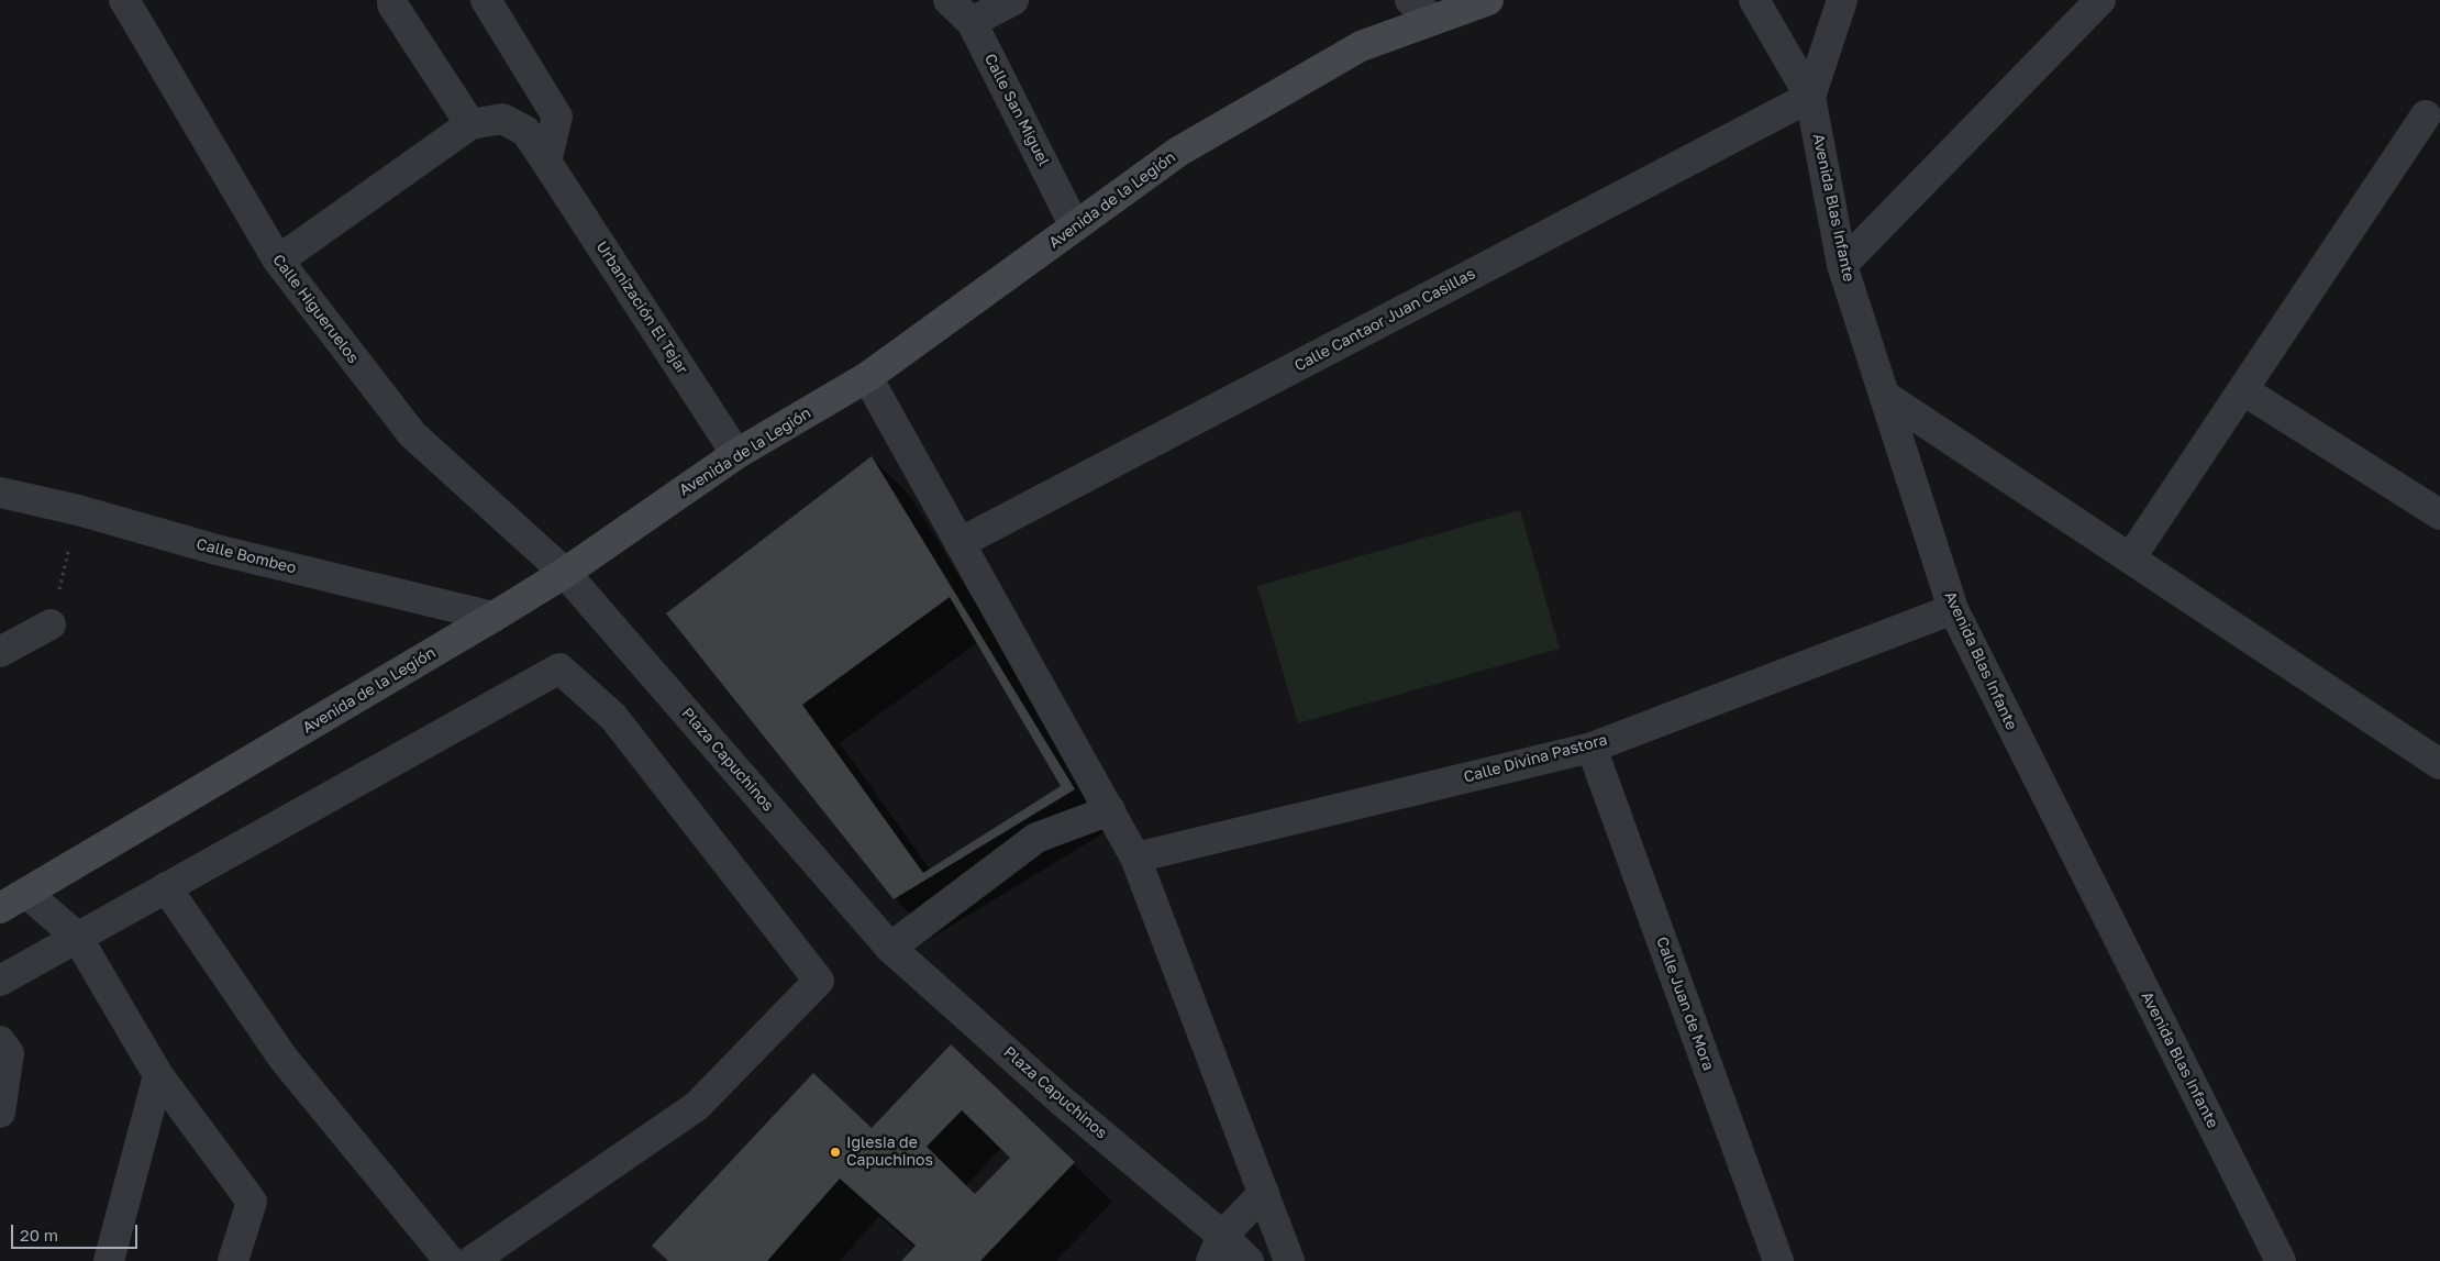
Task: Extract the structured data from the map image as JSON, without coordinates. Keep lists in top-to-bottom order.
{
  "streets": {
    "main road": ["Avenida de la Legión"],
    "street": [
      "Calle San Miguel",
      "Avenida Blas Infante",
      "Urbanización El Tejar",
      "Calle Higueruelos",
      "Calle Cantaor Juan Casillas",
      "Calle Bombeo",
      "Calle Divina Pastora",
      "Plaza Capuchinos",
      "Calle Juan de Mora"
    ]
  },
  "crossings": [
    ["Calle San Miguel", "Avenida de la Legión"],
    ["Avenida de la Legión", "Urbanización El Tejar"],
    ["Avenida de la Legión", "Calle Higueruelos"],
    ["Avenida de la Legión", "Calle Bombeo"],
    ["Avenida de la Legión", "Plaza Capuchinos"],
    ["Avenida Blas Infante", "Calle Cantaor Juan Casillas"],
    ["Avenida Blas Infante", "Calle Divina Pastora"],
    ["Urbanización El Tejar", "Calle Higueruelos"],
    ["Calle Higueruelos", "Plaza Capuchinos"],
    ["Calle Divina Pastora", "Calle Juan de Mora"]
  ],
  "places": ["Iglesia de Capuchinos"],
  "scale_bar": "20 m"
}
